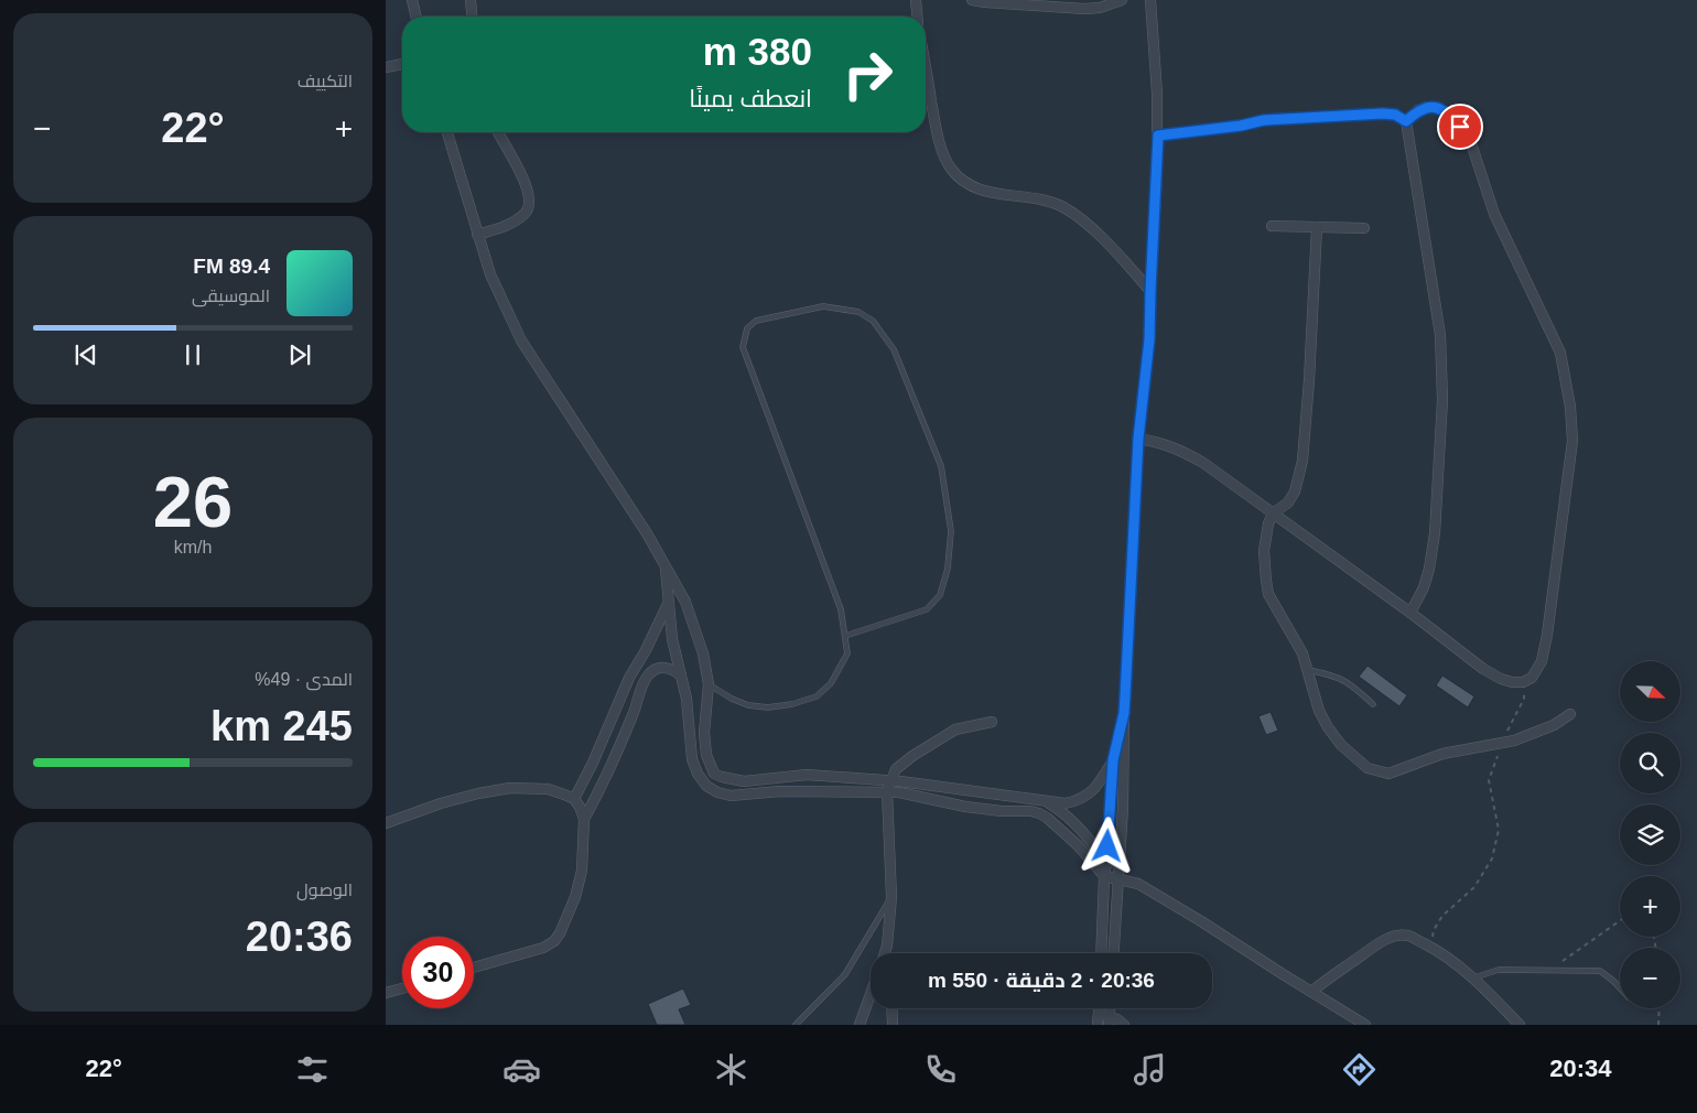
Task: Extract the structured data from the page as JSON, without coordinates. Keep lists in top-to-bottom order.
{
  "north": "bottom right",
  "page": {
    "tile": [
      "التكييف",
      ["26", "km/h"],
      ["المدى · 49%", "245 km"],
      ["الوصول", "20:36"]
    ],
    "turn": ["380 m", "انعطف يمينًا"],
    "heat": ["−", "22°", "+"],
    "song": ["89.4 FM", "الموسيقى"],
    "map_buttons": ["+", "−"],
    "limit": "30",
    "trip": "20:36 · 2 دقيقة · 550 m",
    "tabs": ["20:34", "22°"]
  }
}
